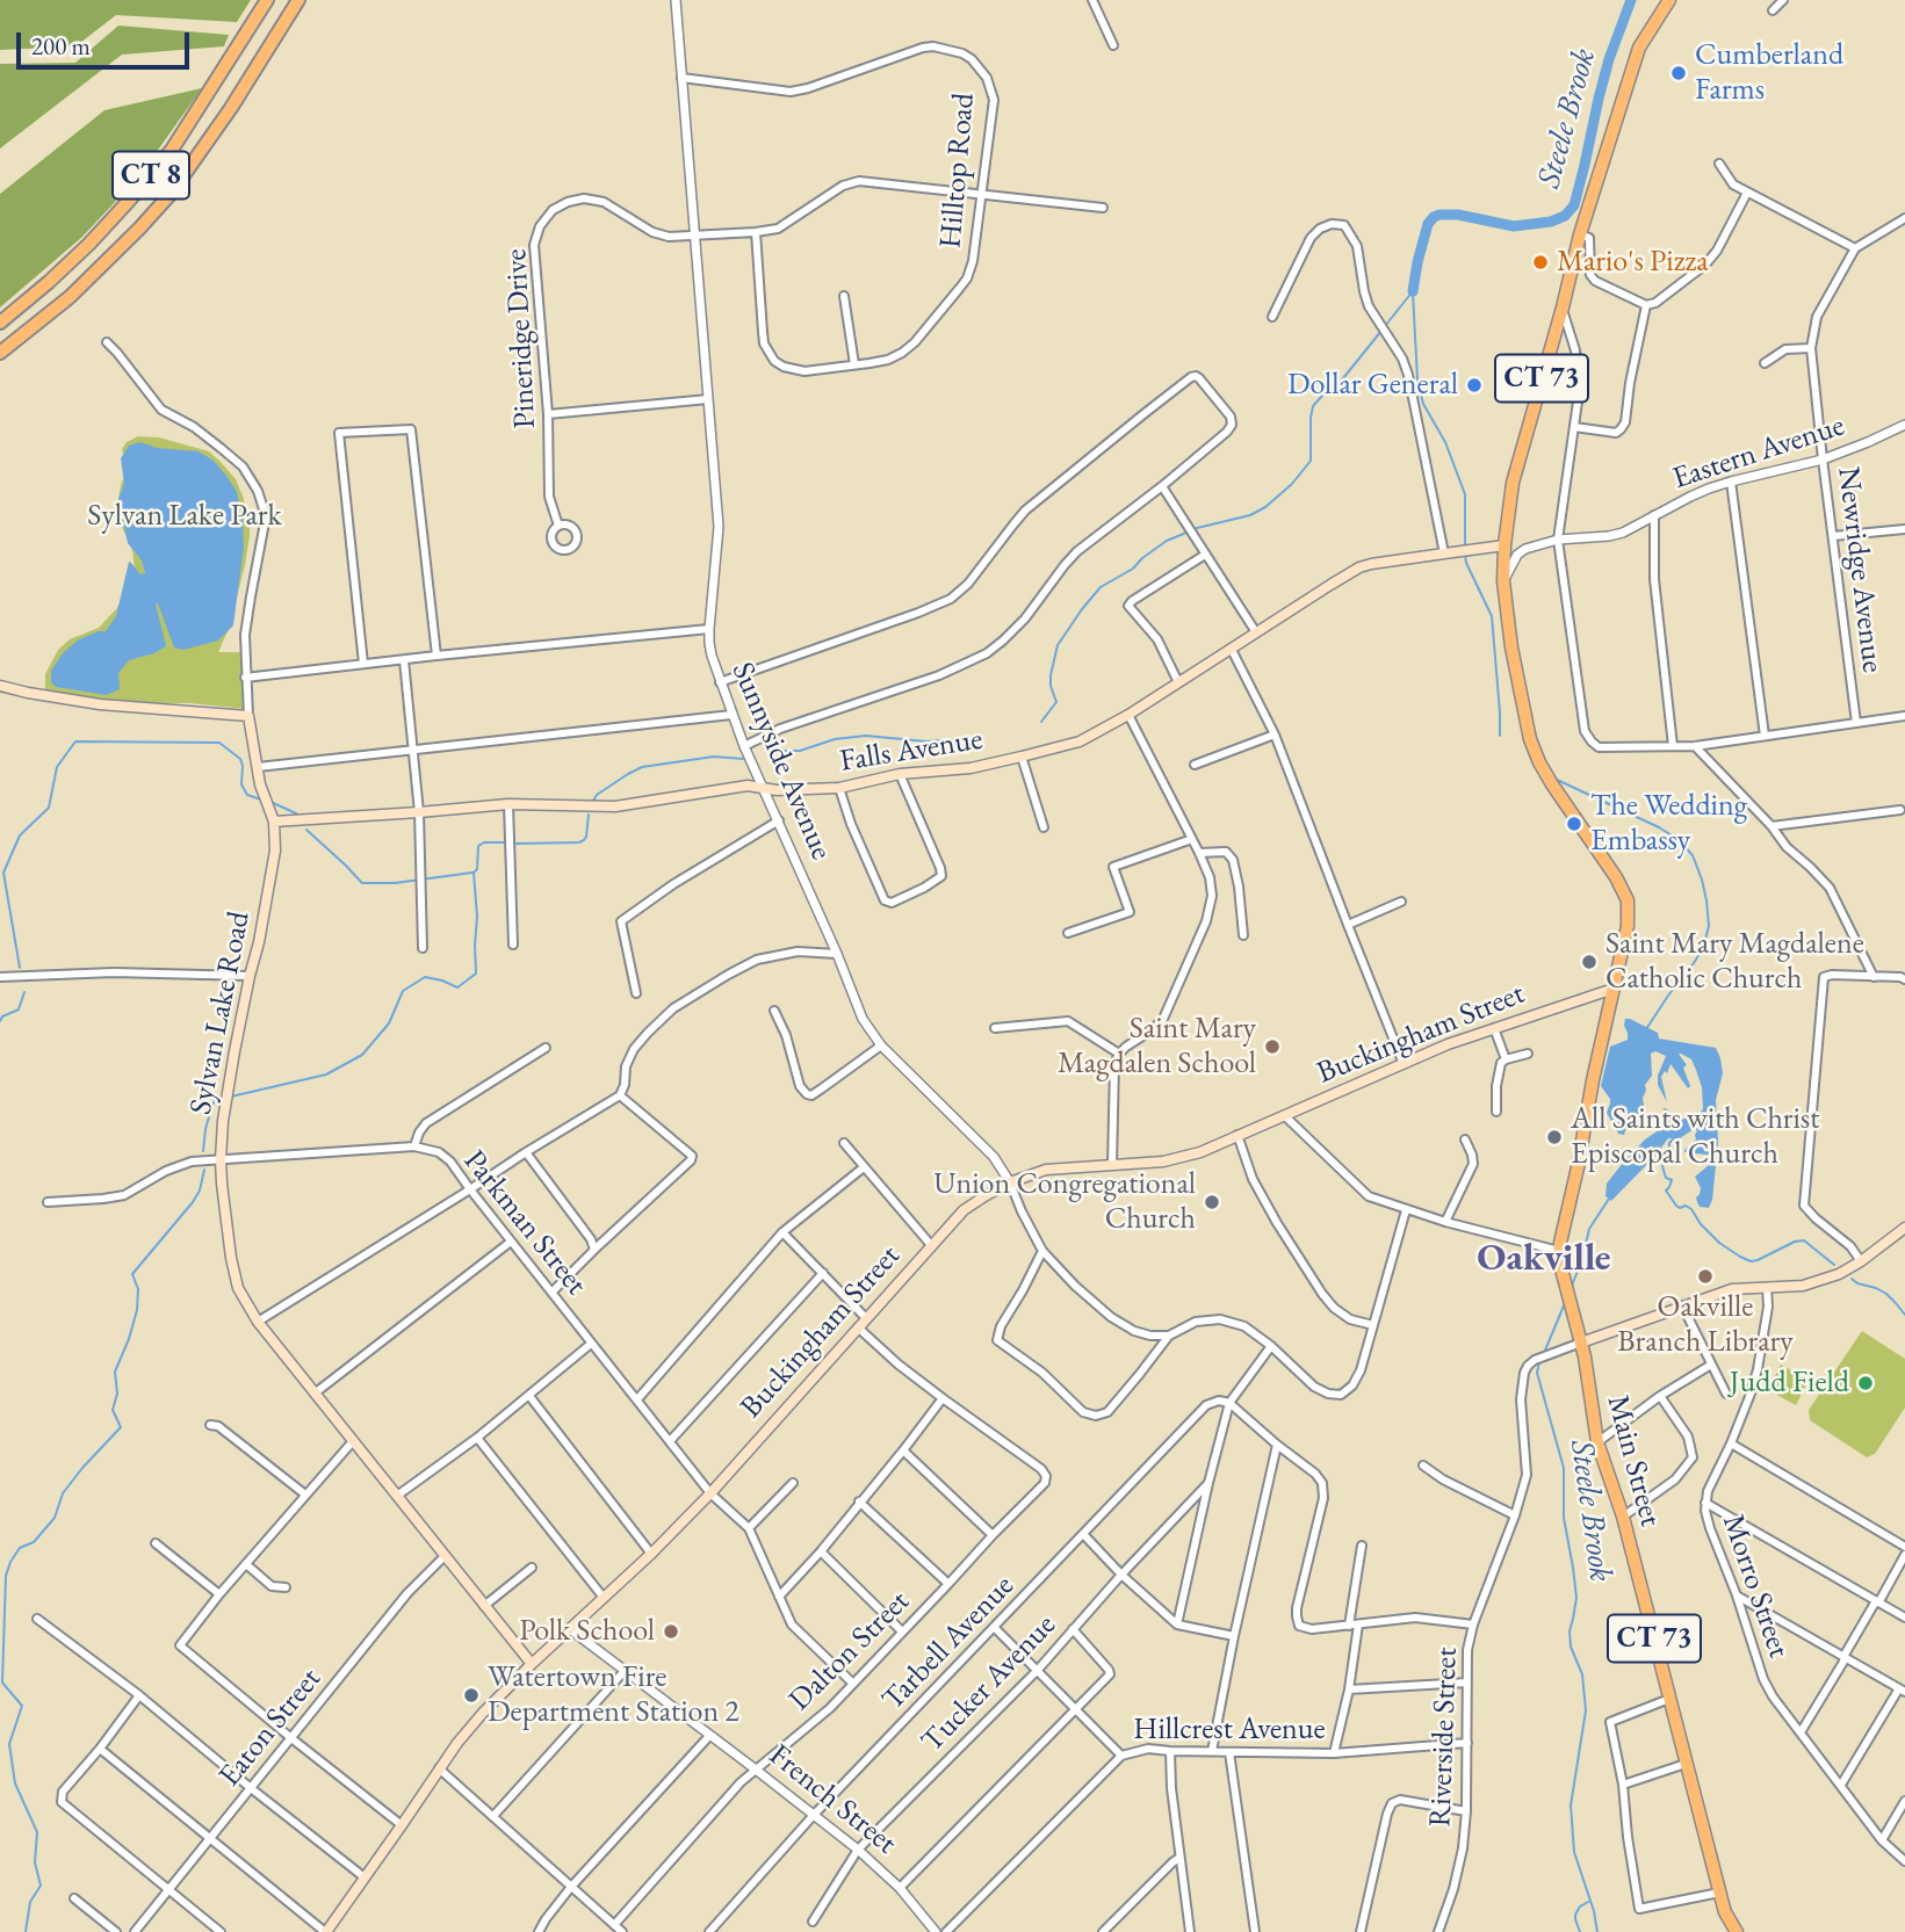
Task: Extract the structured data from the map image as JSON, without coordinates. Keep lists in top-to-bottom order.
{
  "streets": {
    "highway": ["CT 8"],
    "main road": [
      "CT 73",
      "Falls Avenue",
      "Sylvan Lake Road",
      "Buckingham Street",
      "Main Street"
    ],
    "street": [
      "Hilltop Road",
      "Pineridge Drive",
      "Eastern Avenue",
      "Newridge Avenue",
      "Sunnyside Avenue",
      "Parkman Street",
      "Morro Street",
      "Tarbell Avenue",
      "Dalton Street",
      "Tucker Avenue",
      "Eaton Street",
      "Hillcrest Avenue",
      "Riverside Street",
      "French Street"
    ]
  },
  "crossings": [
    ["Hilltop Road", "Pineridge Drive"],
    ["Hilltop Road", "Sunnyside Avenue"],
    ["Pineridge Drive", "Sunnyside Avenue"],
    ["CT 73", "Eastern Avenue"],
    ["CT 73", "Falls Avenue"],
    ["CT 73", "Main Street"],
    ["Eastern Avenue", "Newridge Avenue"],
    ["Eastern Avenue", "Main Street"],
    ["Falls Avenue", "Sunnyside Avenue"],
    ["Falls Avenue", "Sylvan Lake Road"],
    ["Sunnyside Avenue", "Buckingham Street"],
    ["Sylvan Lake Road", "Buckingham Street"],
    ["Sylvan Lake Road", "Parkman Street"],
    ["Sylvan Lake Road", "Eaton Street"],
    ["Buckingham Street", "Parkman Street"],
    ["Buckingham Street", "Main Street"],
    ["Buckingham Street", "French Street"],
    ["Main Street", "Riverside Street"],
    ["Tarbell Avenue", "Hillcrest Avenue"],
    ["Tarbell Avenue", "French Street"],
    ["Dalton Street", "French Street"],
    ["Tucker Avenue", "Hillcrest Avenue"],
    ["Tucker Avenue", "French Street"],
    ["Hillcrest Avenue", "Riverside Street"]
  ],
  "districts": ["Oakville"],
  "water": ["Steele Brook"],
  "parks": ["Sylvan Lake Park"],
  "places": [
    "Cumberland Farms",
    "Mario's Pizza",
    "Dollar General",
    "The Wedding Embassy",
    "Saint Mary Magdalene Catholic Church",
    "Saint Mary Magdalen School",
    "All Saints with Christ Episcopal Church",
    "Union Congregational Church",
    "Oakville Branch Library",
    "Judd Field",
    "Polk School",
    "Watertown Fire Department Station 2"
  ],
  "scale_bar": "200 m"
}
